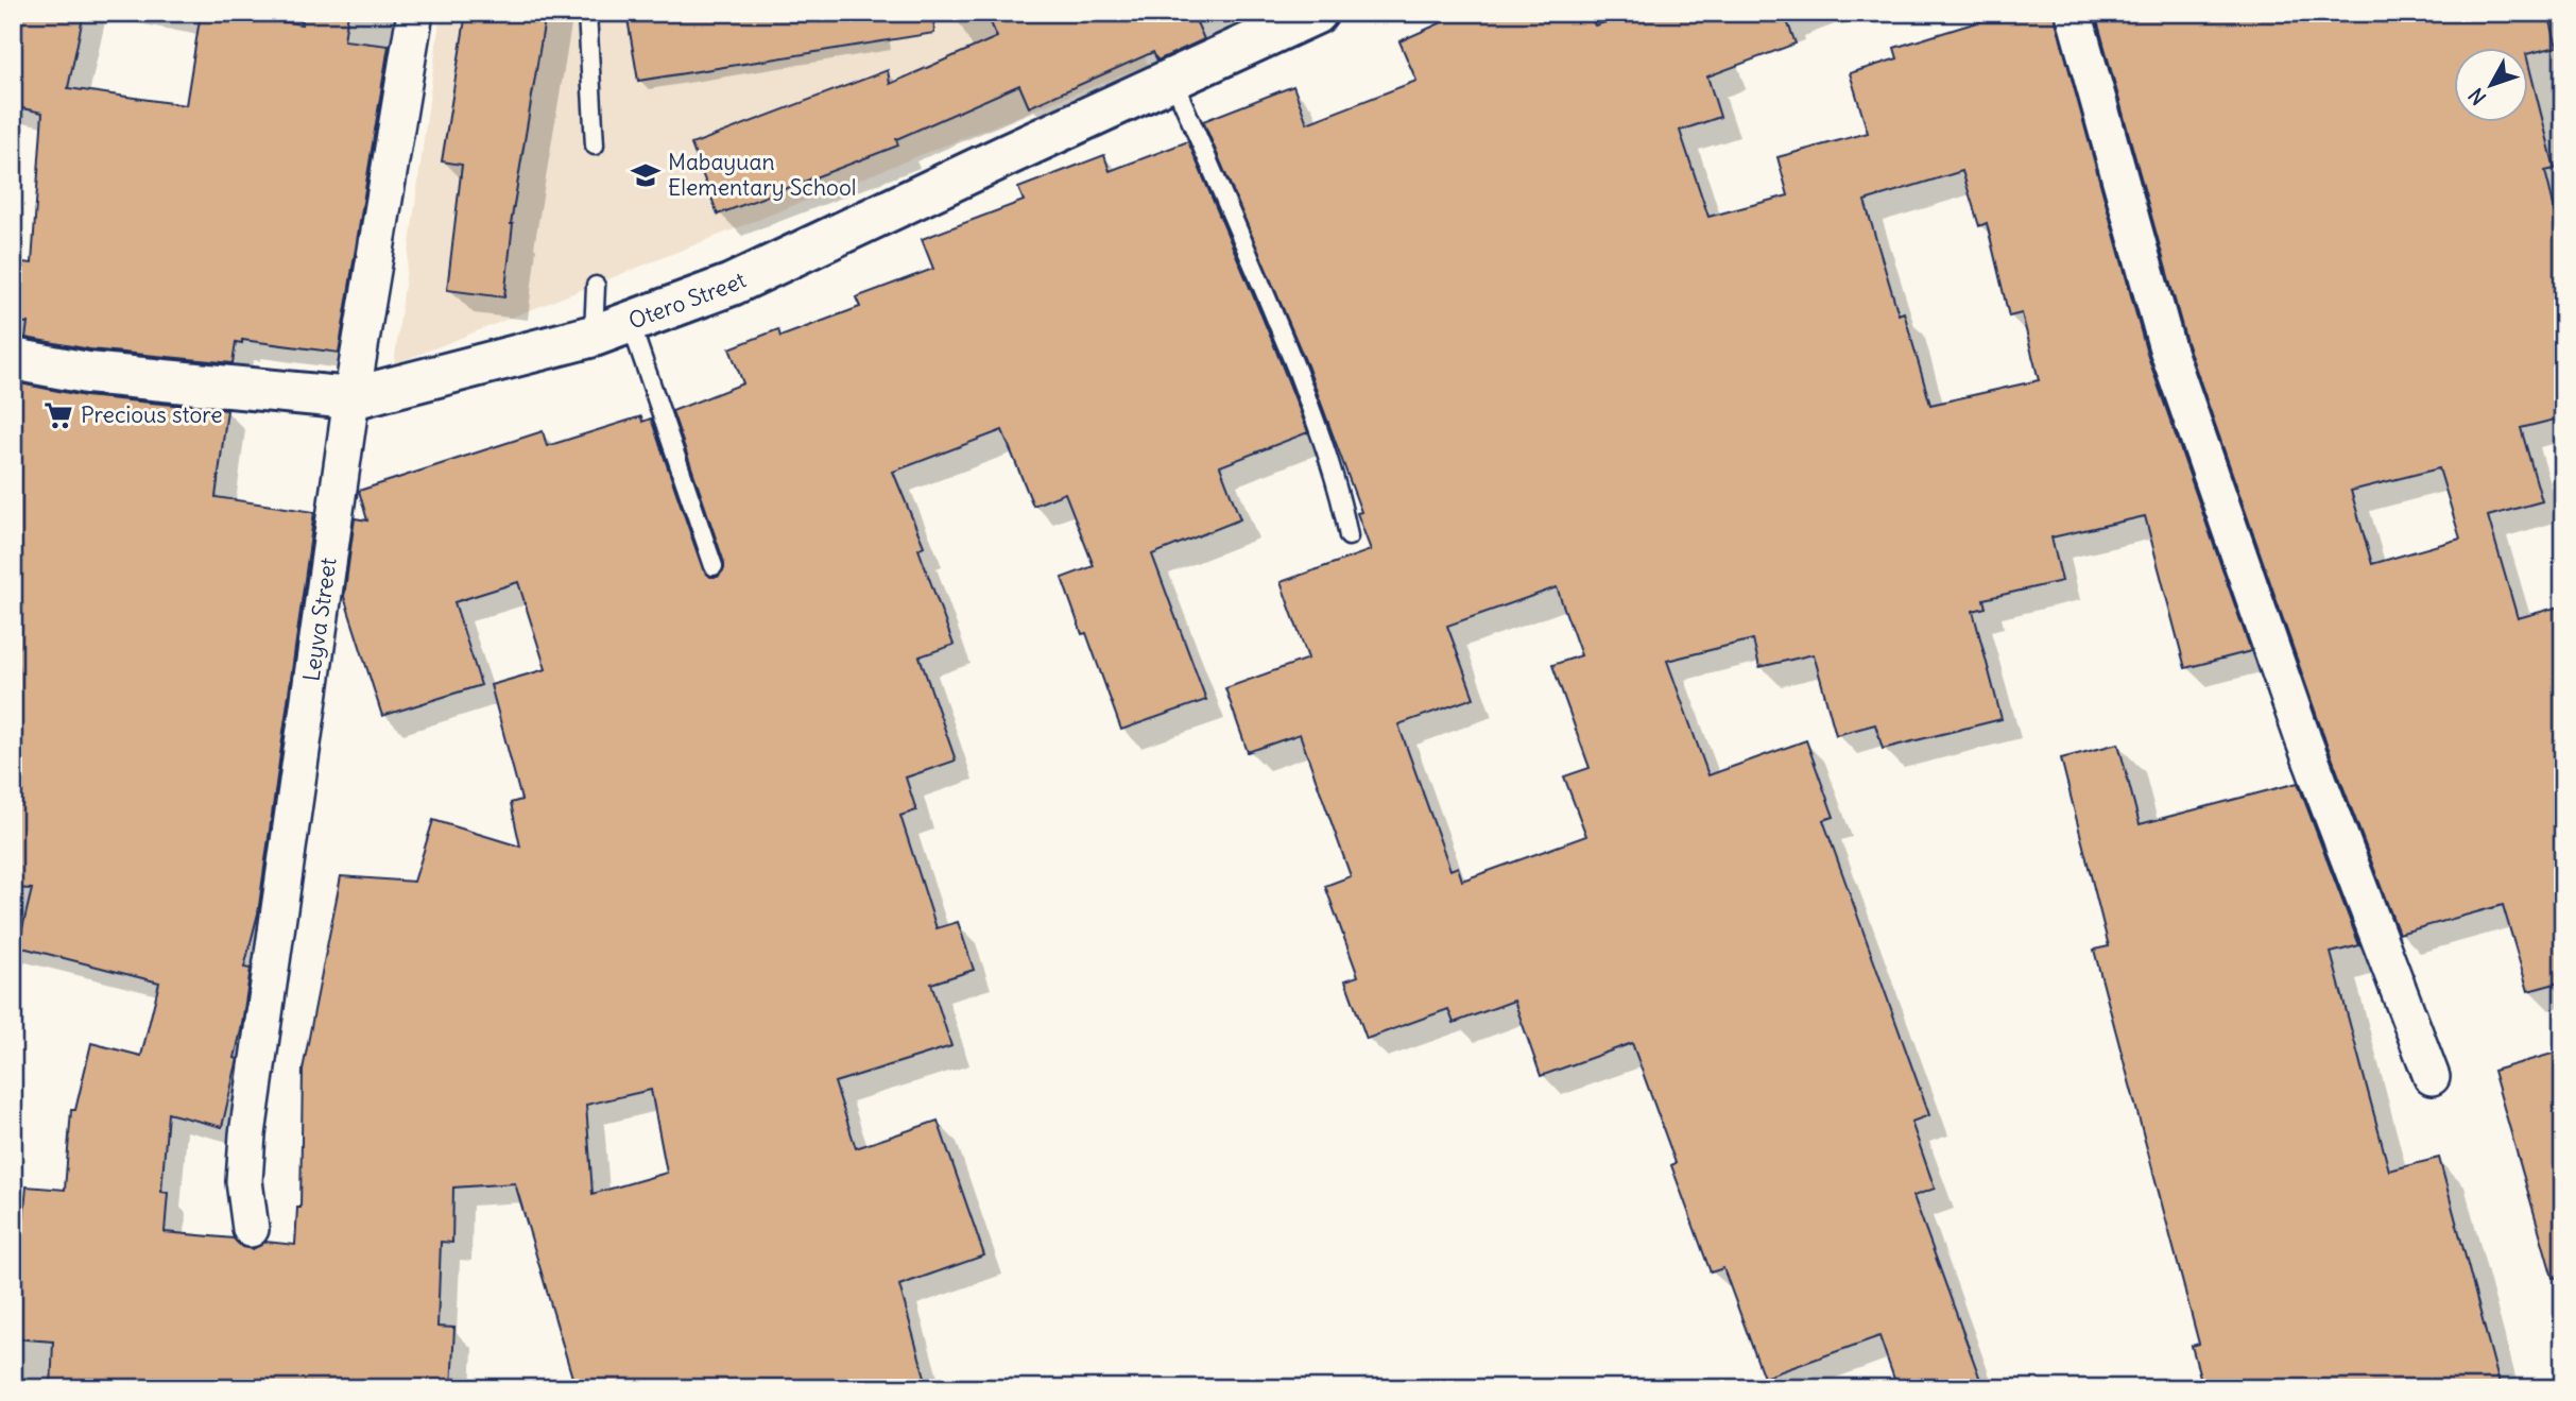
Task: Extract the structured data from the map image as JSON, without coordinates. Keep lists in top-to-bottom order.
{
  "streets": {
    "main road": ["Otero Street"],
    "street": ["Leyva Street"]
  },
  "crossings": [
    ["Otero Street", "Leyva Street"]
  ],
  "places": {
    "school or university": ["Mabayuan Elementary School"],
    "supermarket": ["Precious store"]
  },
  "north": "bottom left"
}
